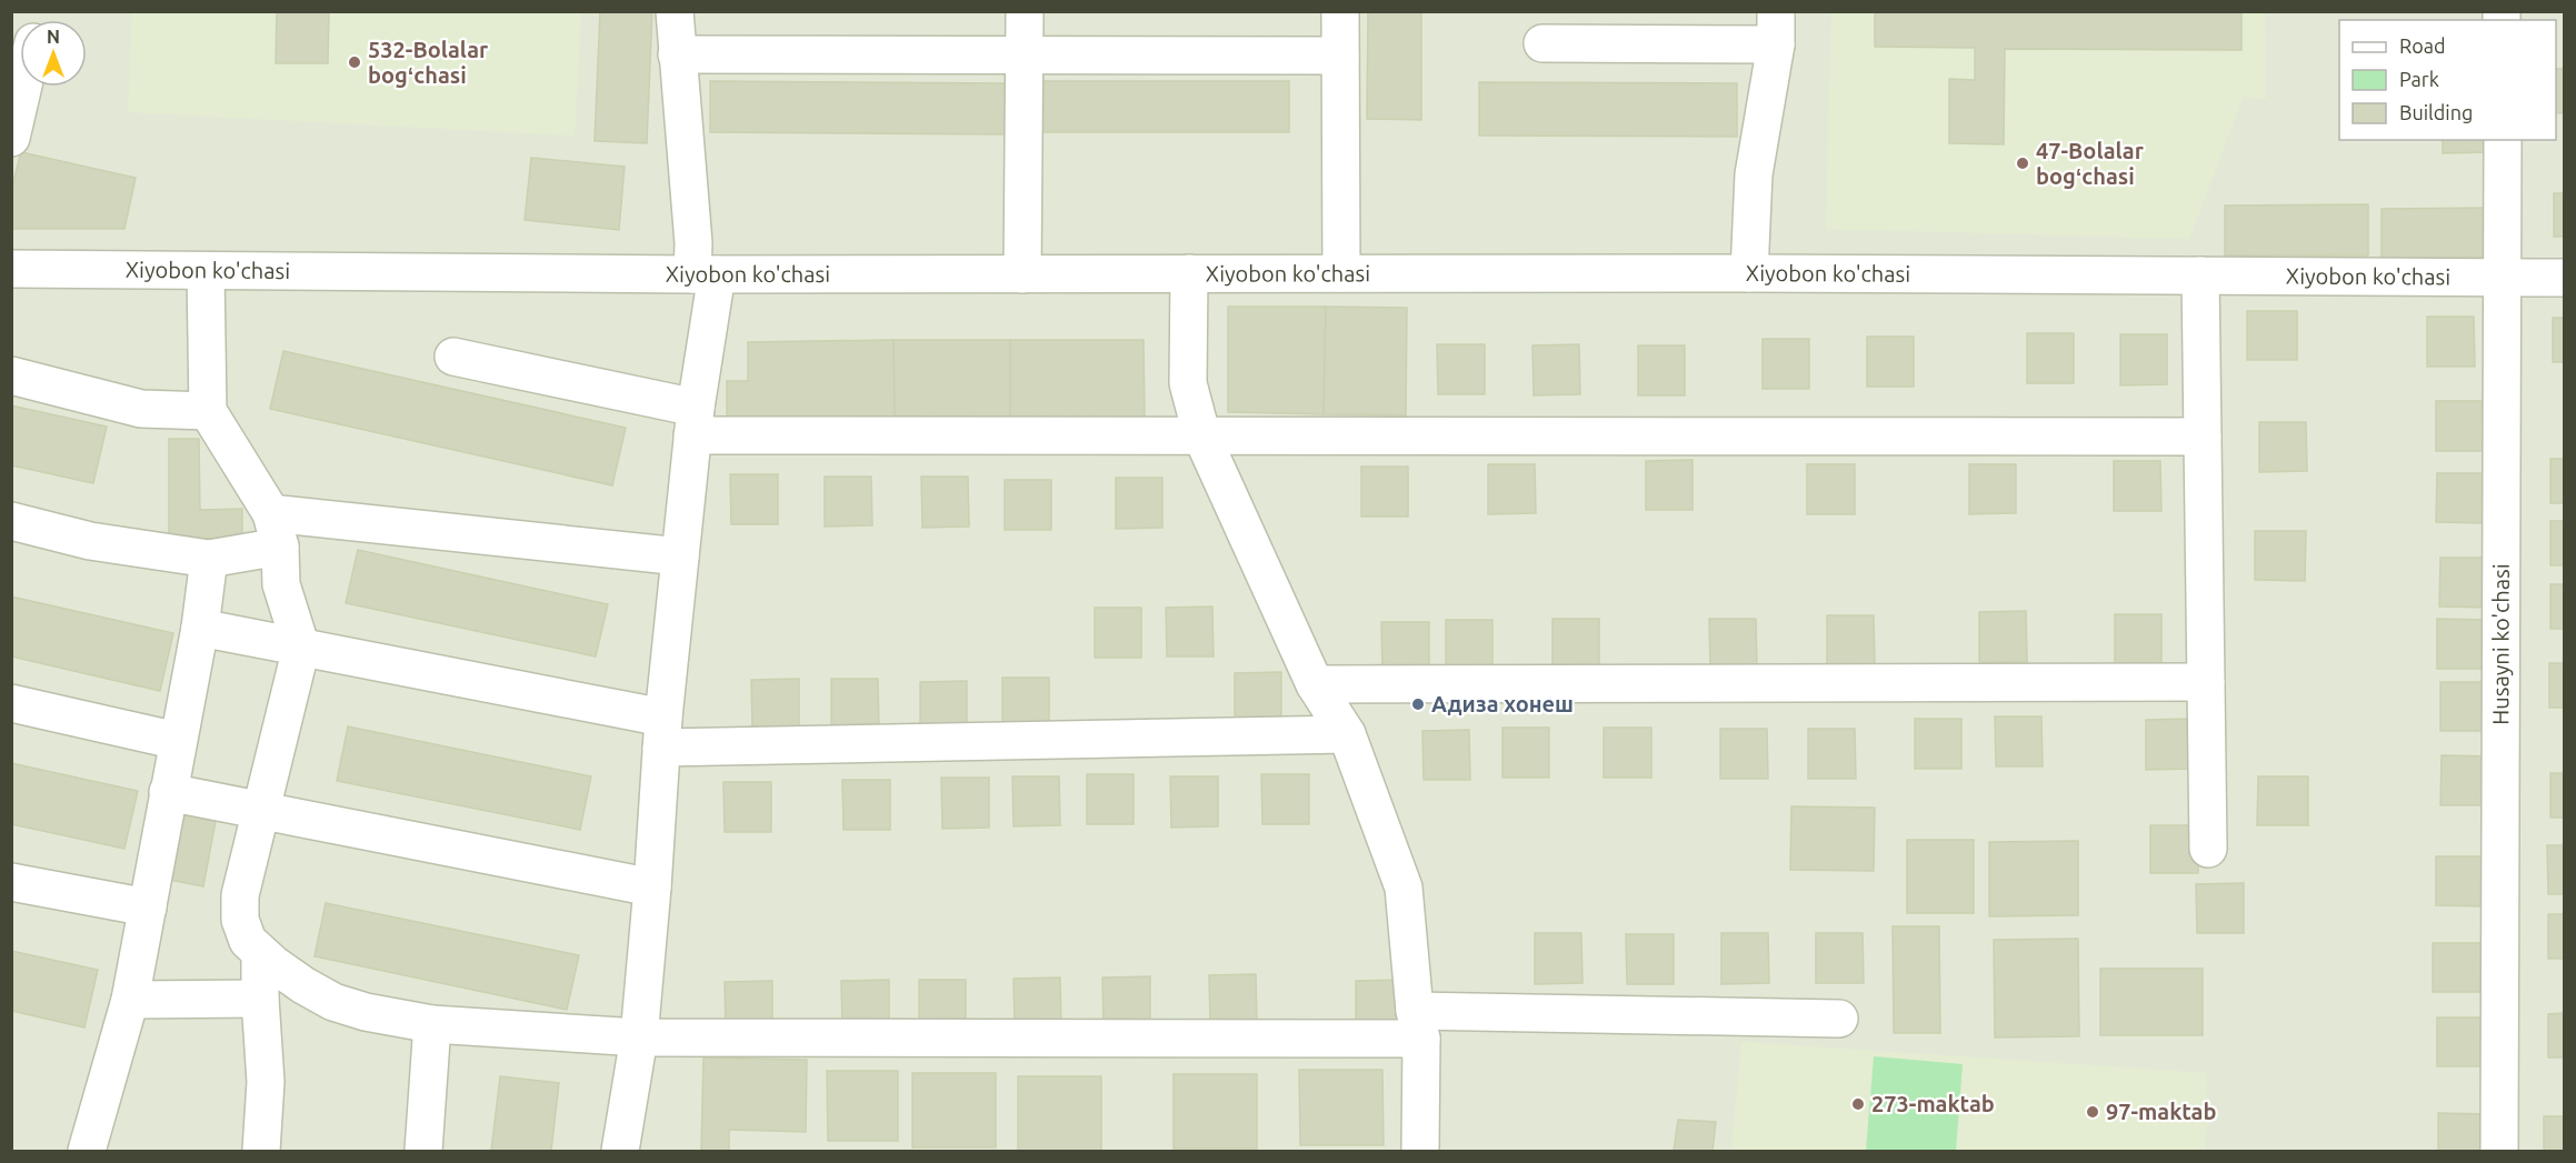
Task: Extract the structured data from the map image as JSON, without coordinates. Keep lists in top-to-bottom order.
{
  "streets": {
    "street": ["Xiyobon ko'chasi", "Husayni ko'chasi"]
  },
  "crossings": [
    ["Xiyobon ko'chasi", "Husayni ko'chasi"]
  ],
  "places": [
    "532-Bolalar bogʻchasi",
    "47-Bolalar bogʻchasi",
    "Адиза хонеш",
    "273-maktab",
    "97-maktab"
  ],
  "legend": ["Road", "Park", "Building"],
  "north": "top"
}
